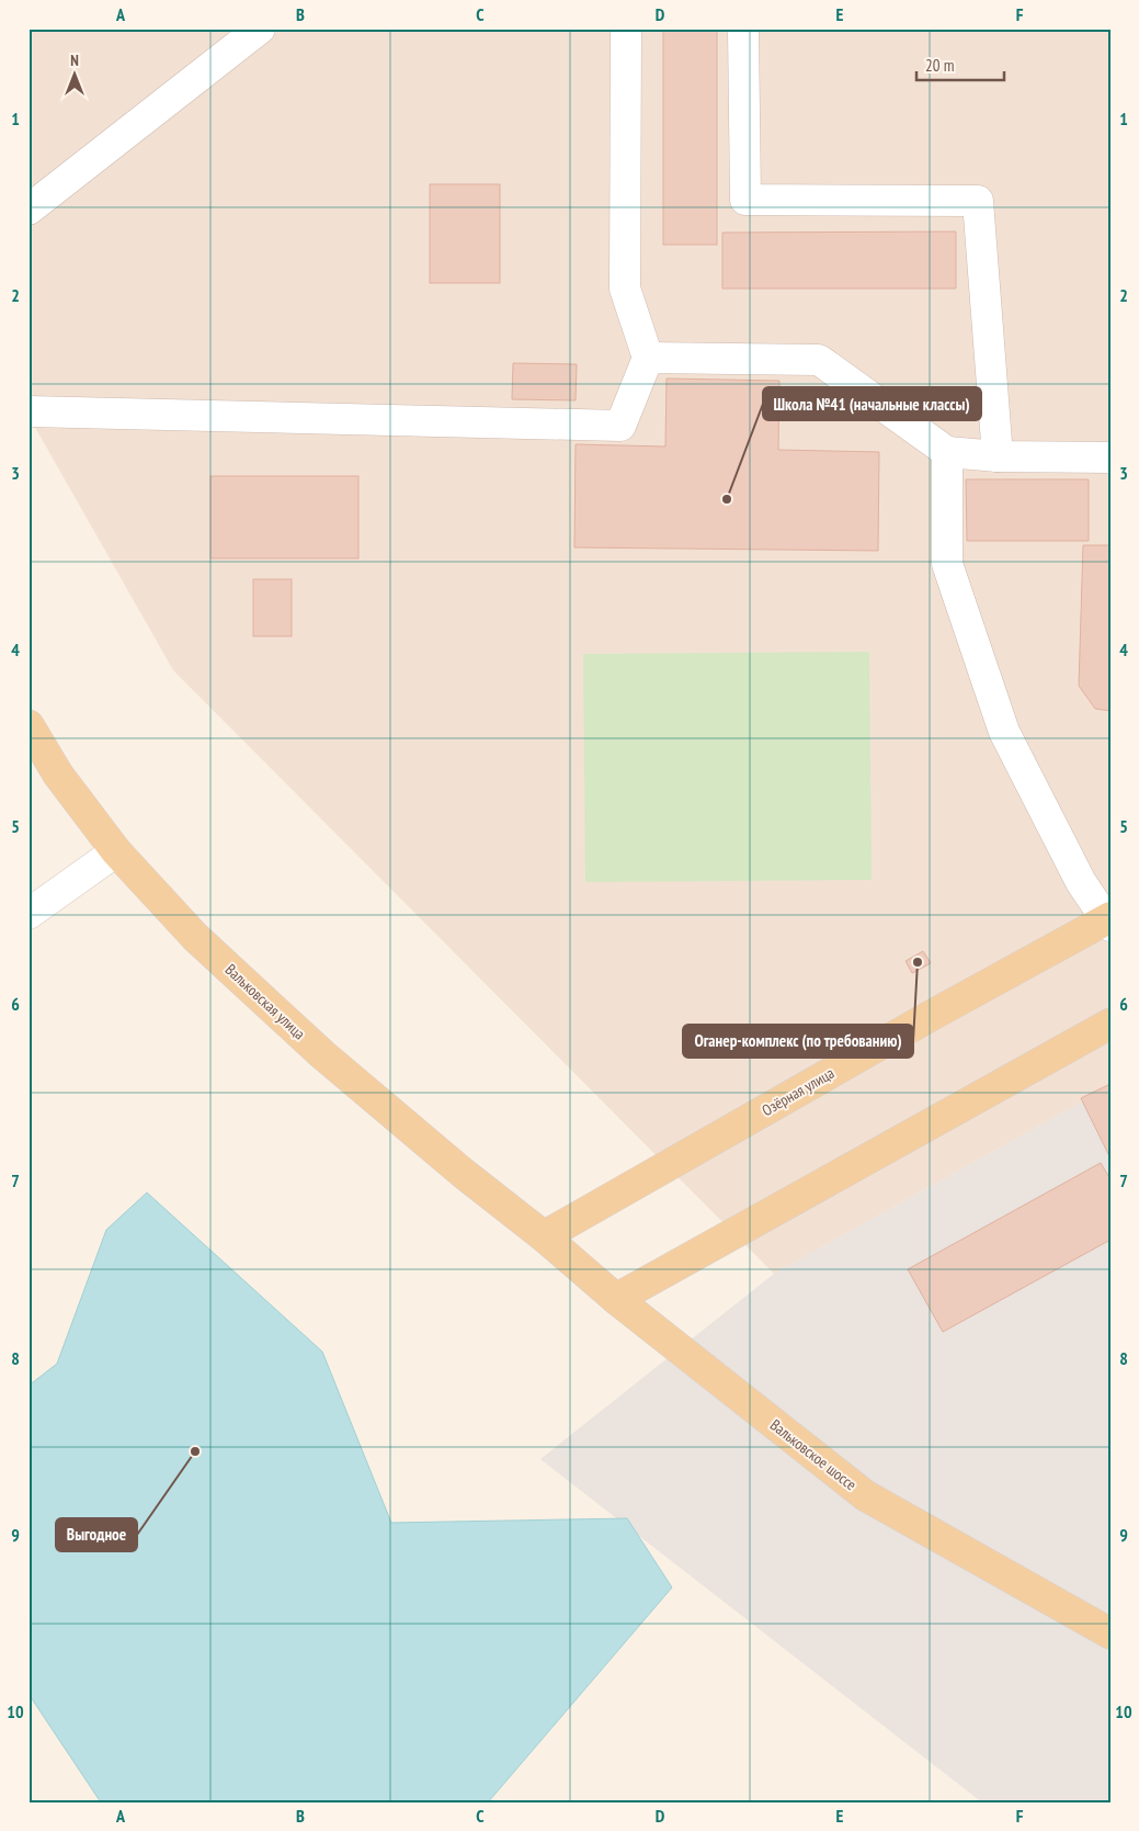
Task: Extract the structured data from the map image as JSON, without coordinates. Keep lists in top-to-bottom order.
{
  "streets": {
    "main road": ["Вальковская улица", "Озёрная улица", "Вальковское шоссе"]
  },
  "crossings": [
    ["Вальковская улица", "Озёрная улица"],
    ["Вальковская улица", "Вальковское шоссе"],
    ["Озёрная улица", "Вальковское шоссе"]
  ],
  "places": ["Школа №41 (начальные классы)", "Оганер-комплекс (по требованию)", "Выгодное"],
  "scale_bar": "20 m",
  "north": "top",
  "grid": {
    "columns": [
      "A",
      "B",
      "C",
      "D",
      "E",
      "F"
    ],
    "rows": [
      "1",
      "2",
      "3",
      "4",
      "5",
      "6",
      "7",
      "8",
      "9",
      "10"
    ]
  }
}
